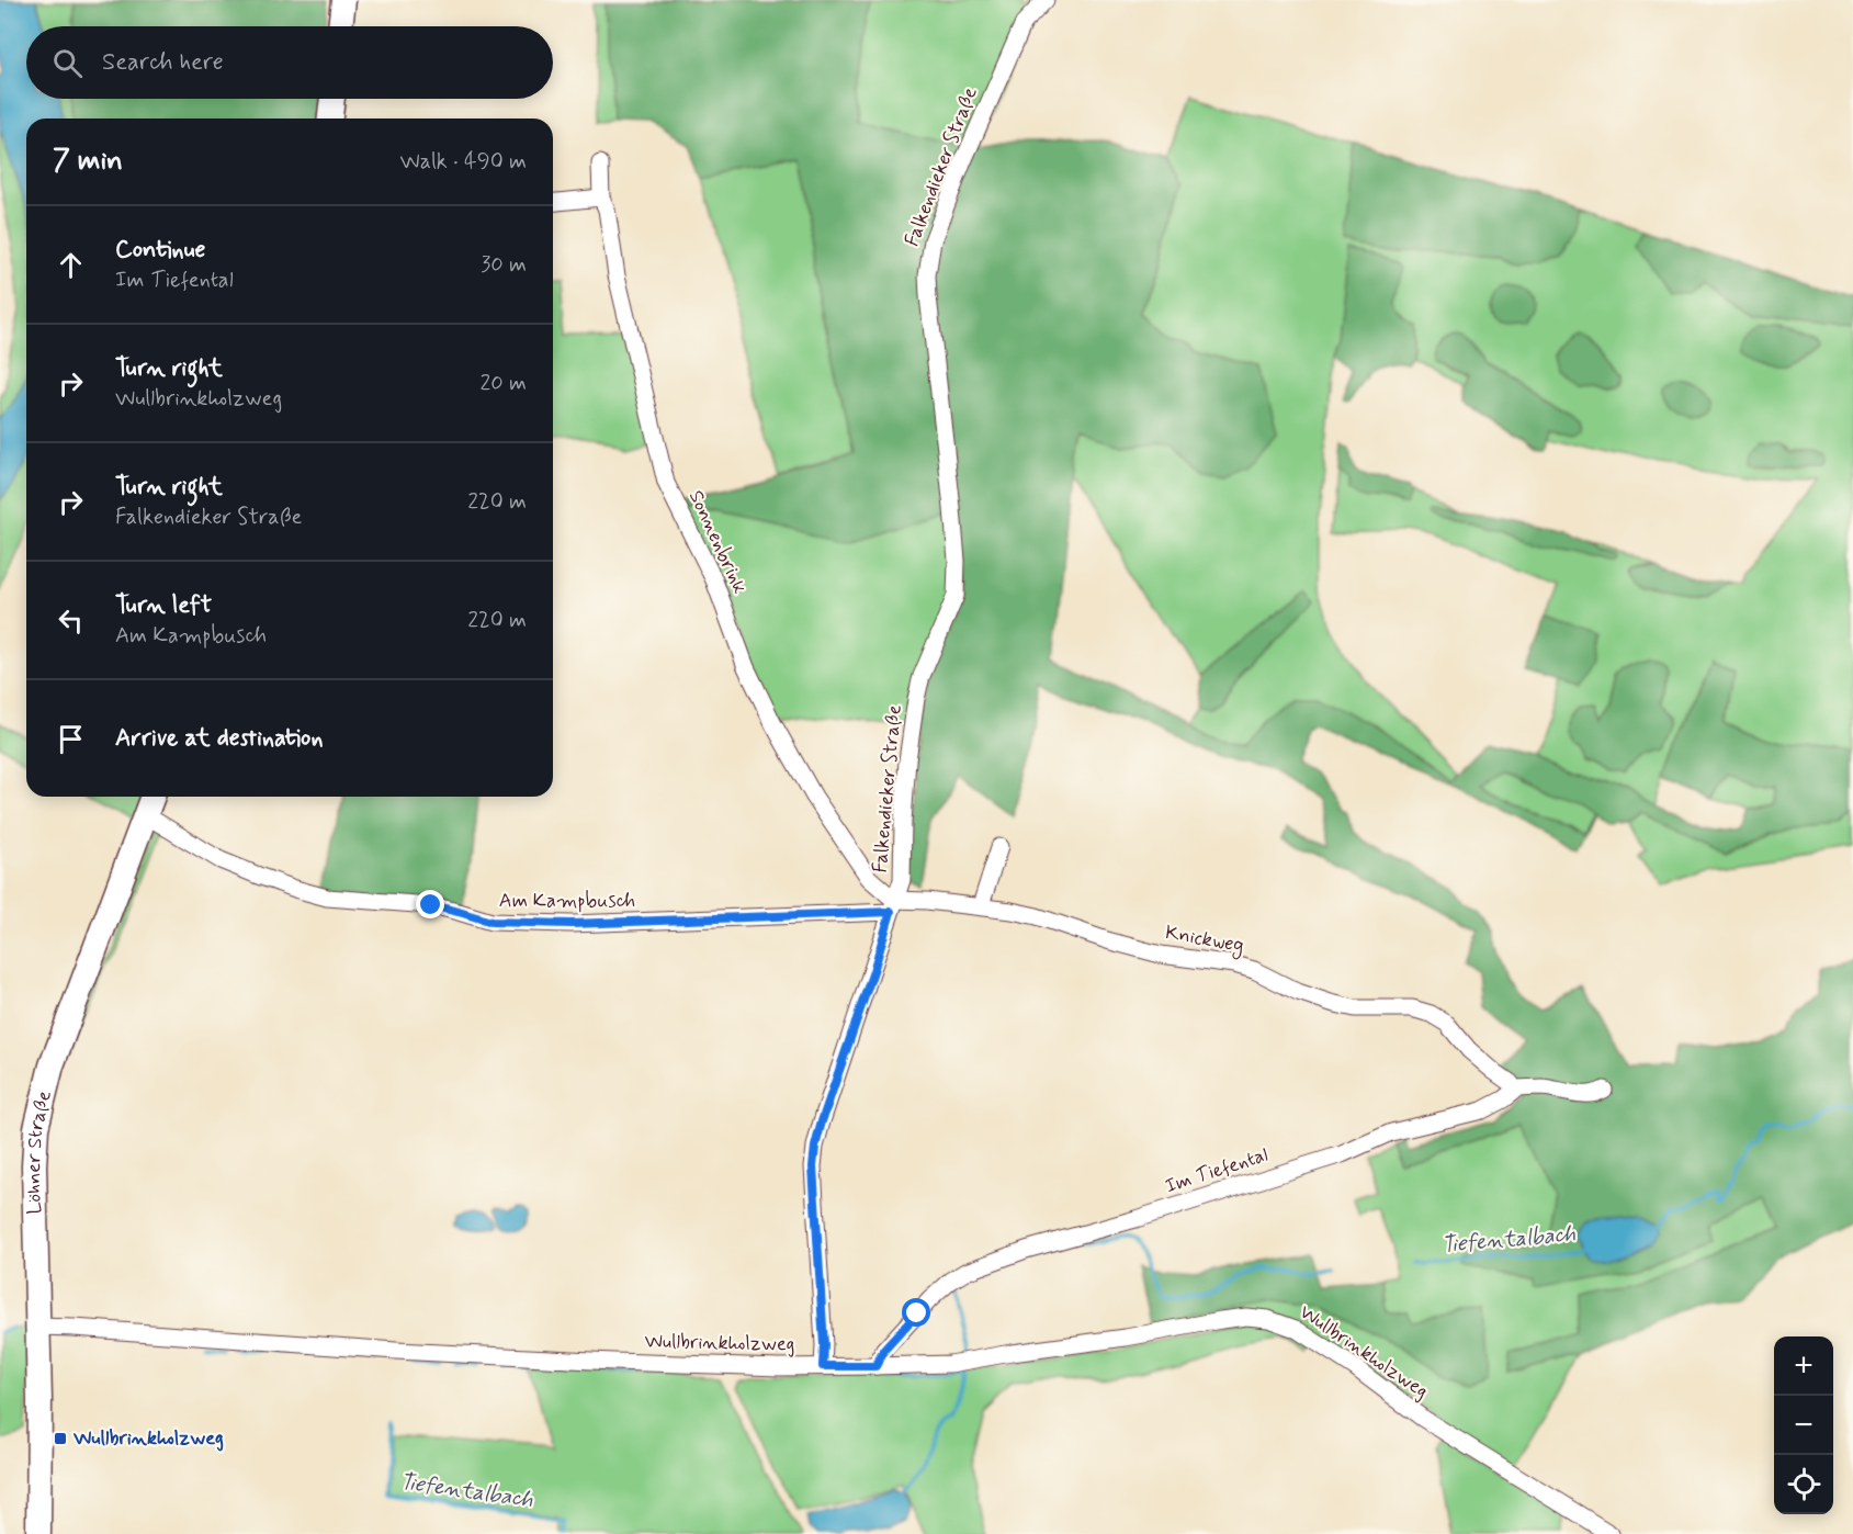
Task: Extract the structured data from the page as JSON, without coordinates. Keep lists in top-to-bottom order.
{
  "streets": {
    "main road": ["Löhner Straße"],
    "street": [
      "Falkendieker Straße",
      "Sonnenbrink",
      "Am Kampbusch",
      "Knickweg",
      "Im Tiefental",
      "Wullbrinkholzweg"
    ]
  },
  "crossings": [
    ["Falkendieker Straße", "Sonnenbrink"],
    ["Falkendieker Straße", "Am Kampbusch"],
    ["Falkendieker Straße", "Knickweg"],
    ["Falkendieker Straße", "Wullbrinkholzweg"],
    ["Sonnenbrink", "Am Kampbusch"],
    ["Sonnenbrink", "Knickweg"],
    ["Am Kampbusch", "Knickweg"],
    ["Am Kampbusch", "Löhner Straße"],
    ["Knickweg", "Im Tiefental"],
    ["Löhner Straße", "Wullbrinkholzweg"],
    ["Im Tiefental", "Wullbrinkholzweg"]
  ],
  "water": ["Tiefentalbach"],
  "places": {
    "transit": ["Wullbrinkholzweg"]
  },
  "page": {
    "search": "Search here",
    "heading": ["7 min", "Walk · 490 m"],
    "list": [
      ["Continue", "Im Tiefental", "30 m"],
      ["Turn right", "Wullbrinkholzweg", "20 m"],
      ["Turn right", "Falkendieker Straße", "220 m"],
      ["Turn left", "Am Kampbusch", "220 m"],
      "Arrive at destination"
    ],
    "map_buttons": ["+", "−"]
  }
}
